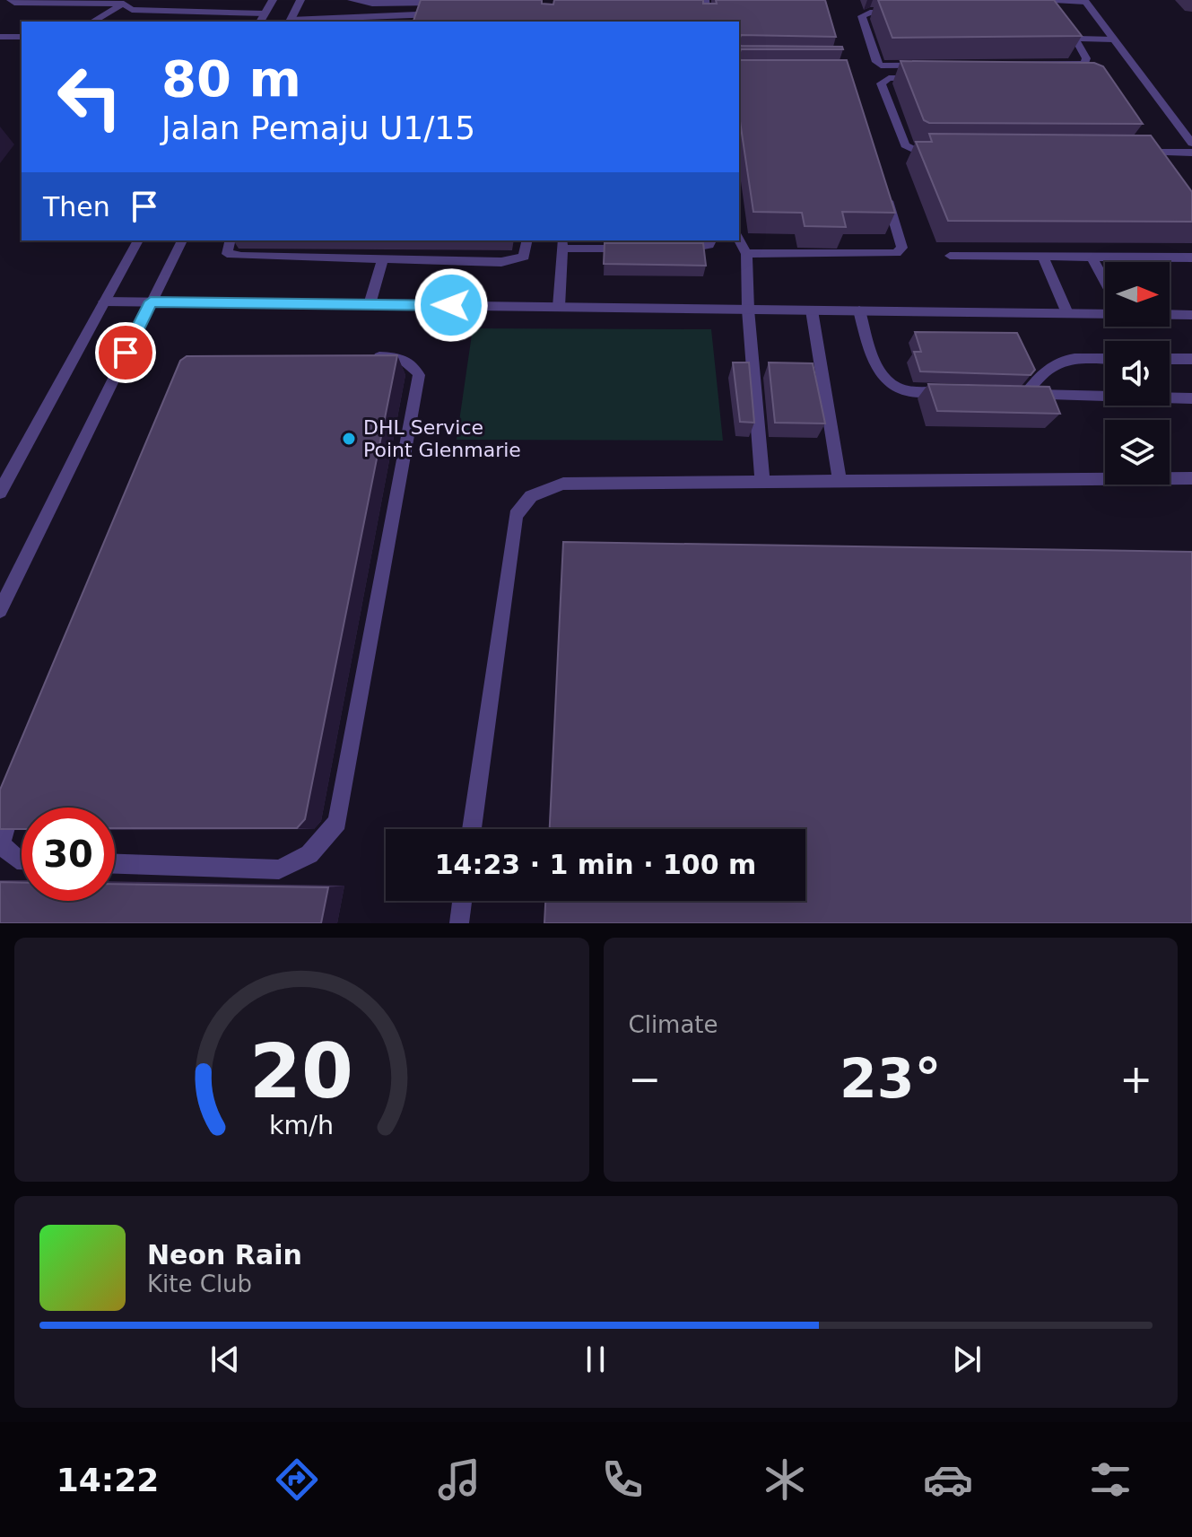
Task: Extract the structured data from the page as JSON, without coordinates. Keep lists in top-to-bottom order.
{
  "places": ["DHL Service Point Glenmarie"],
  "north": "right",
  "page": {
    "turn": ["80 m", "Jalan Pemaju U1/15"],
    "then": "Then",
    "limit": "30",
    "trip": "14:23 · 1 min · 100 m",
    "tile": "Climate",
    "heat": ["−", "23°", "+"],
    "song": ["Neon Rain", "Kite Club"],
    "tabs": "14:22",
    "gauge": ["20", "km/h"]
  }
}
